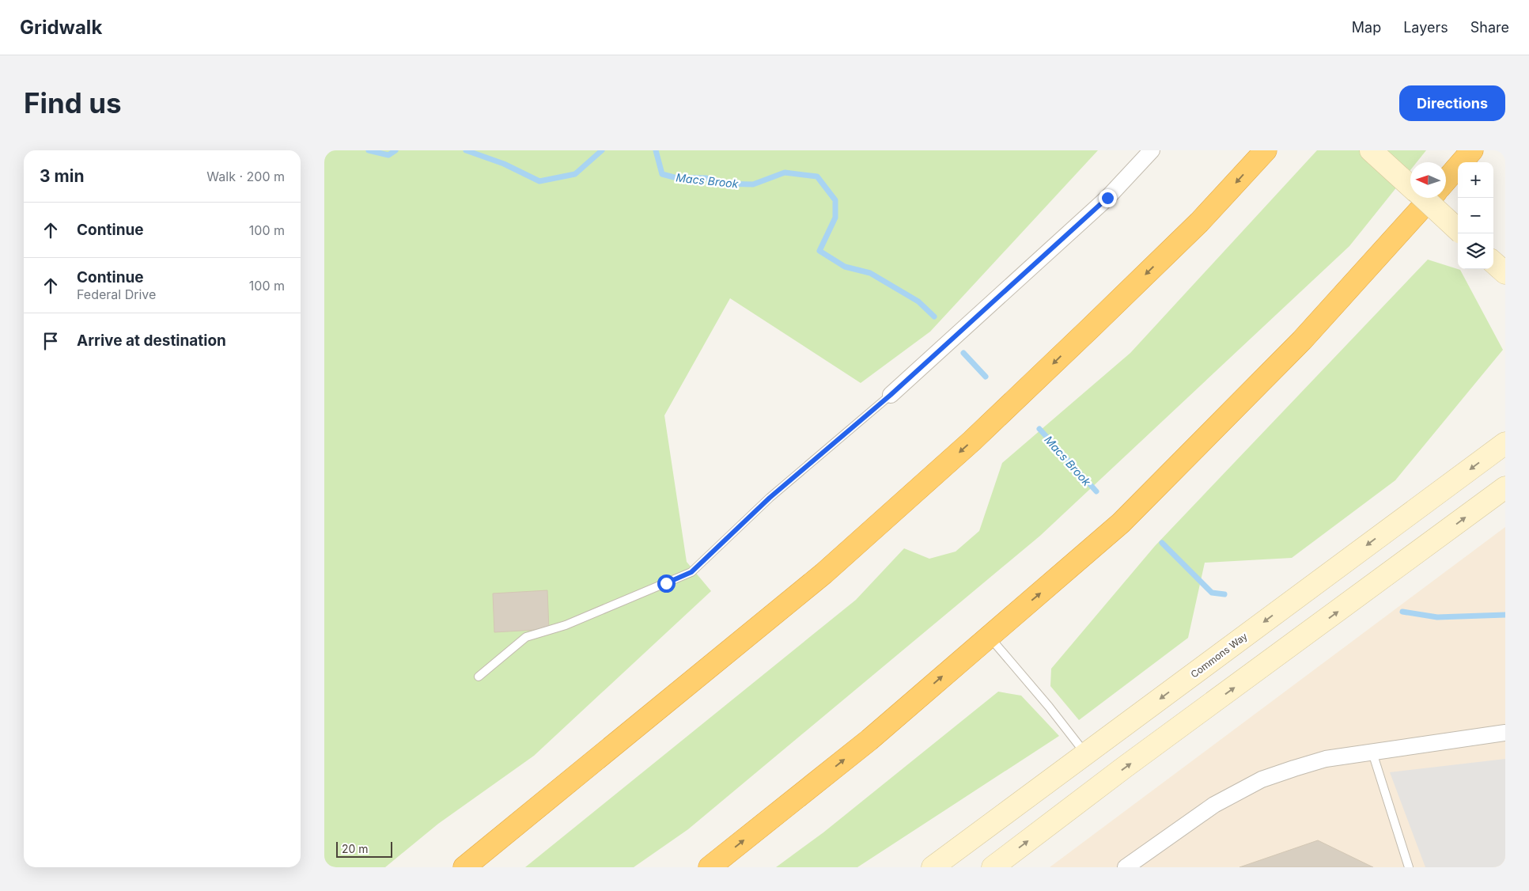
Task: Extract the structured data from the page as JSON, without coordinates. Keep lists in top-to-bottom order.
{
  "streets": {
    "street": ["Commons Way"]
  },
  "water": ["Macs Brook"],
  "scale_bar": "20 m",
  "north": "left",
  "page": {
    "header": "Gridwalk",
    "nav": ["Map", "Layers", "Share"],
    "buttons": "Directions",
    "title": "Find us",
    "heading": ["3 min", "Walk · 200 m"],
    "map_buttons": ["+", "−"],
    "list": [
      ["Continue", "100 m"],
      ["Continue", "Federal Drive", "100 m"],
      "Arrive at destination"
    ],
    "scale": "20 m"
  }
}
